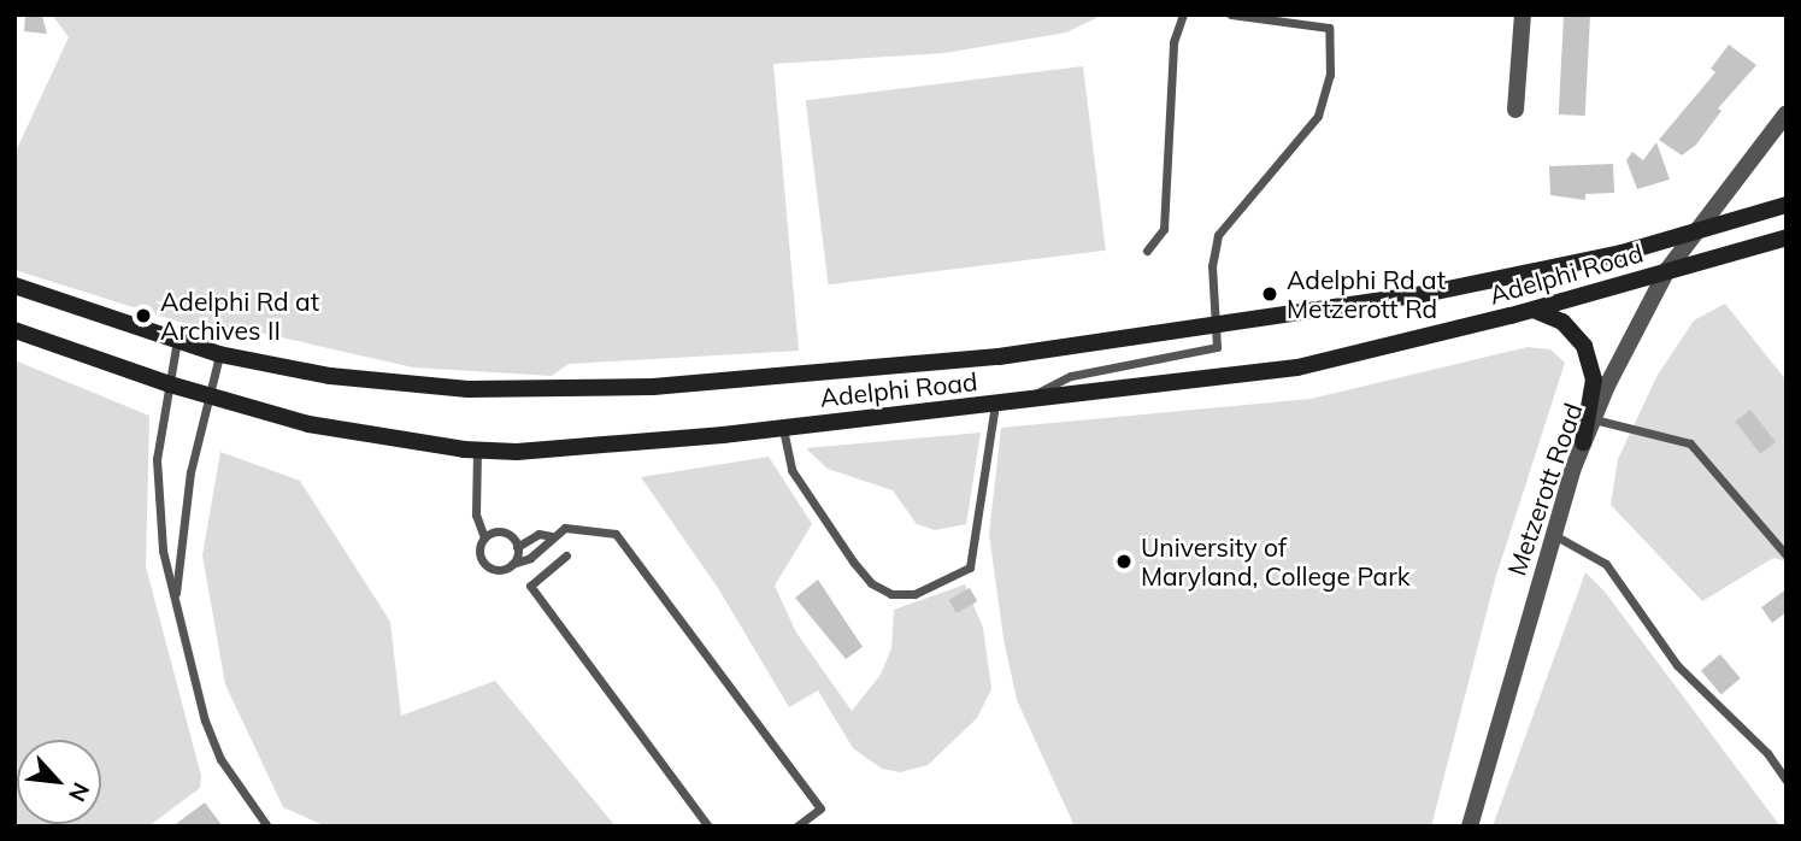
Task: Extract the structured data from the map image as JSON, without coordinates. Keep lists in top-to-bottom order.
{
  "streets": {
    "main road": ["Adelphi Road"],
    "street": ["Metzerott Road"]
  },
  "crossings": [
    ["Adelphi Road", "Metzerott Road"]
  ],
  "places": ["Adelphi Rd at Metzerott Rd", "Adelphi Rd at Archives II", "University of Maryland, College Park"],
  "north": "bottom right"
}
